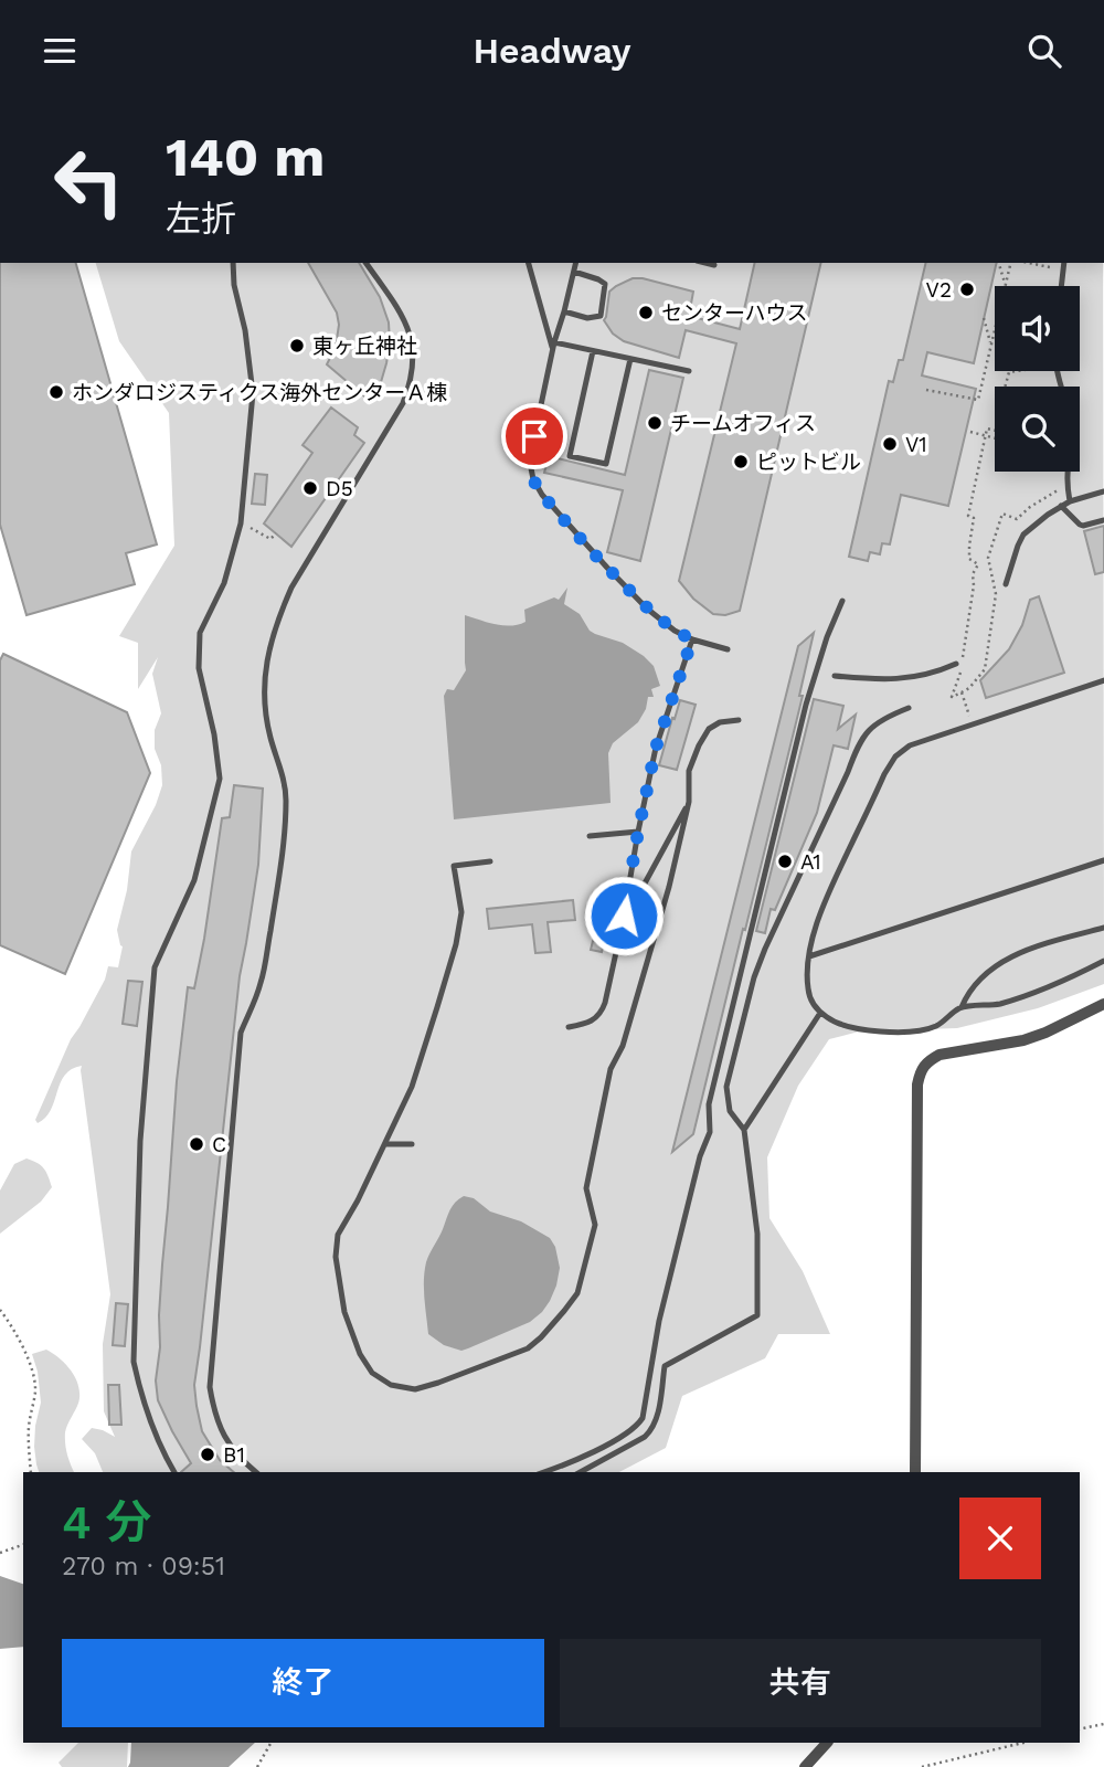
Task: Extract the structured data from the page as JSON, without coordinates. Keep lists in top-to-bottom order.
{
  "places": [
    "V2",
    "センターハウス",
    "東ヶ丘神社",
    "ホンダロジスティクス海外センターＡ棟",
    "チームオフィス",
    "V1",
    "ピットビル",
    "D5",
    "A1",
    "C",
    "B1"
  ],
  "page": {
    "header": "Headway",
    "turn": ["140 m", "左折"],
    "heading": ["4 分", "270 m · 09:51"],
    "buttons": ["終了", "共有"]
  }
}
